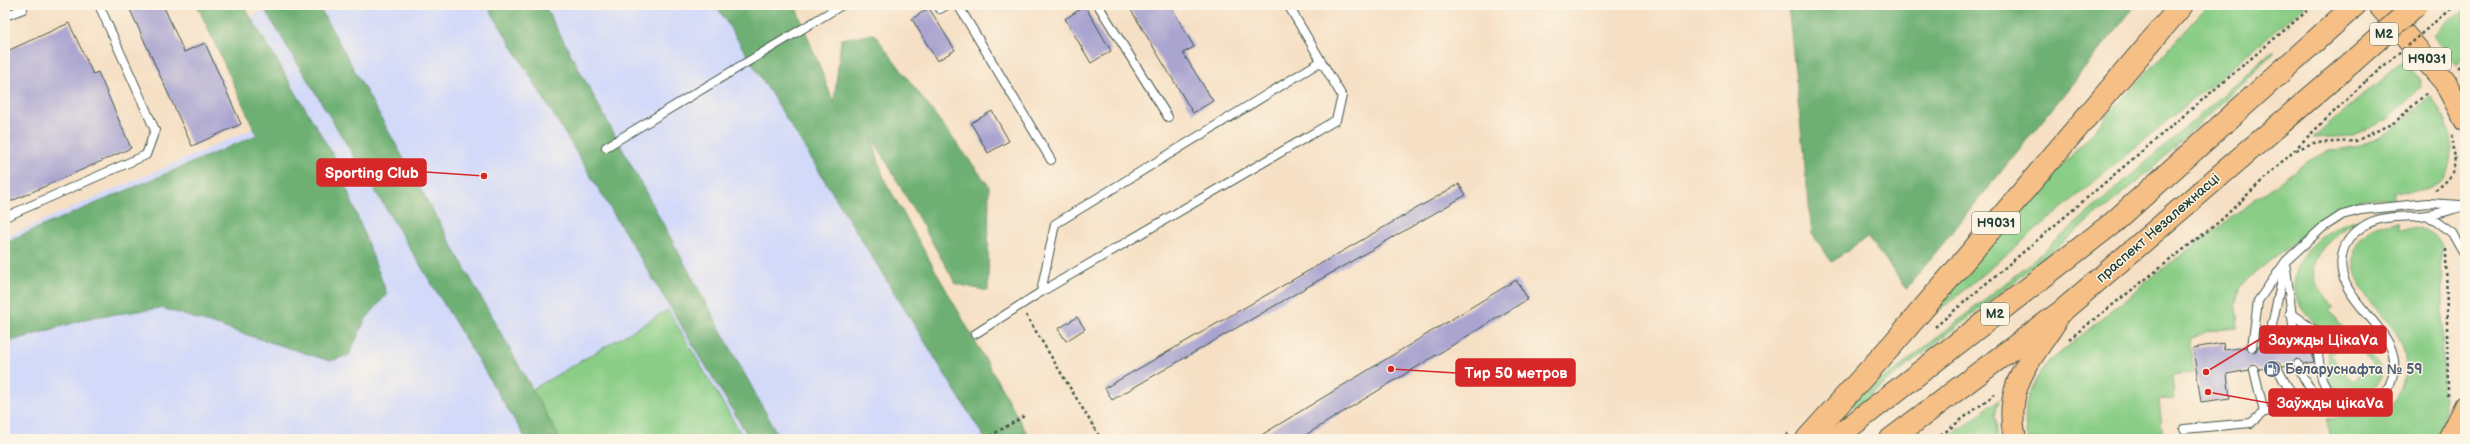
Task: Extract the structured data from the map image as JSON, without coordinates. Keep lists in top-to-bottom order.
{
  "streets": {
    "main road": ["М2", "Н9031", "праспект Незалежнасці"]
  },
  "places": {
    "other": [
      "Sporting Club",
      "Тир 50 метров",
      "Заужды ЦікаVа",
      "Заўжды цікаVа"
    ],
    "fuel station": ["Беларуснафта № 59"]
  }
}
